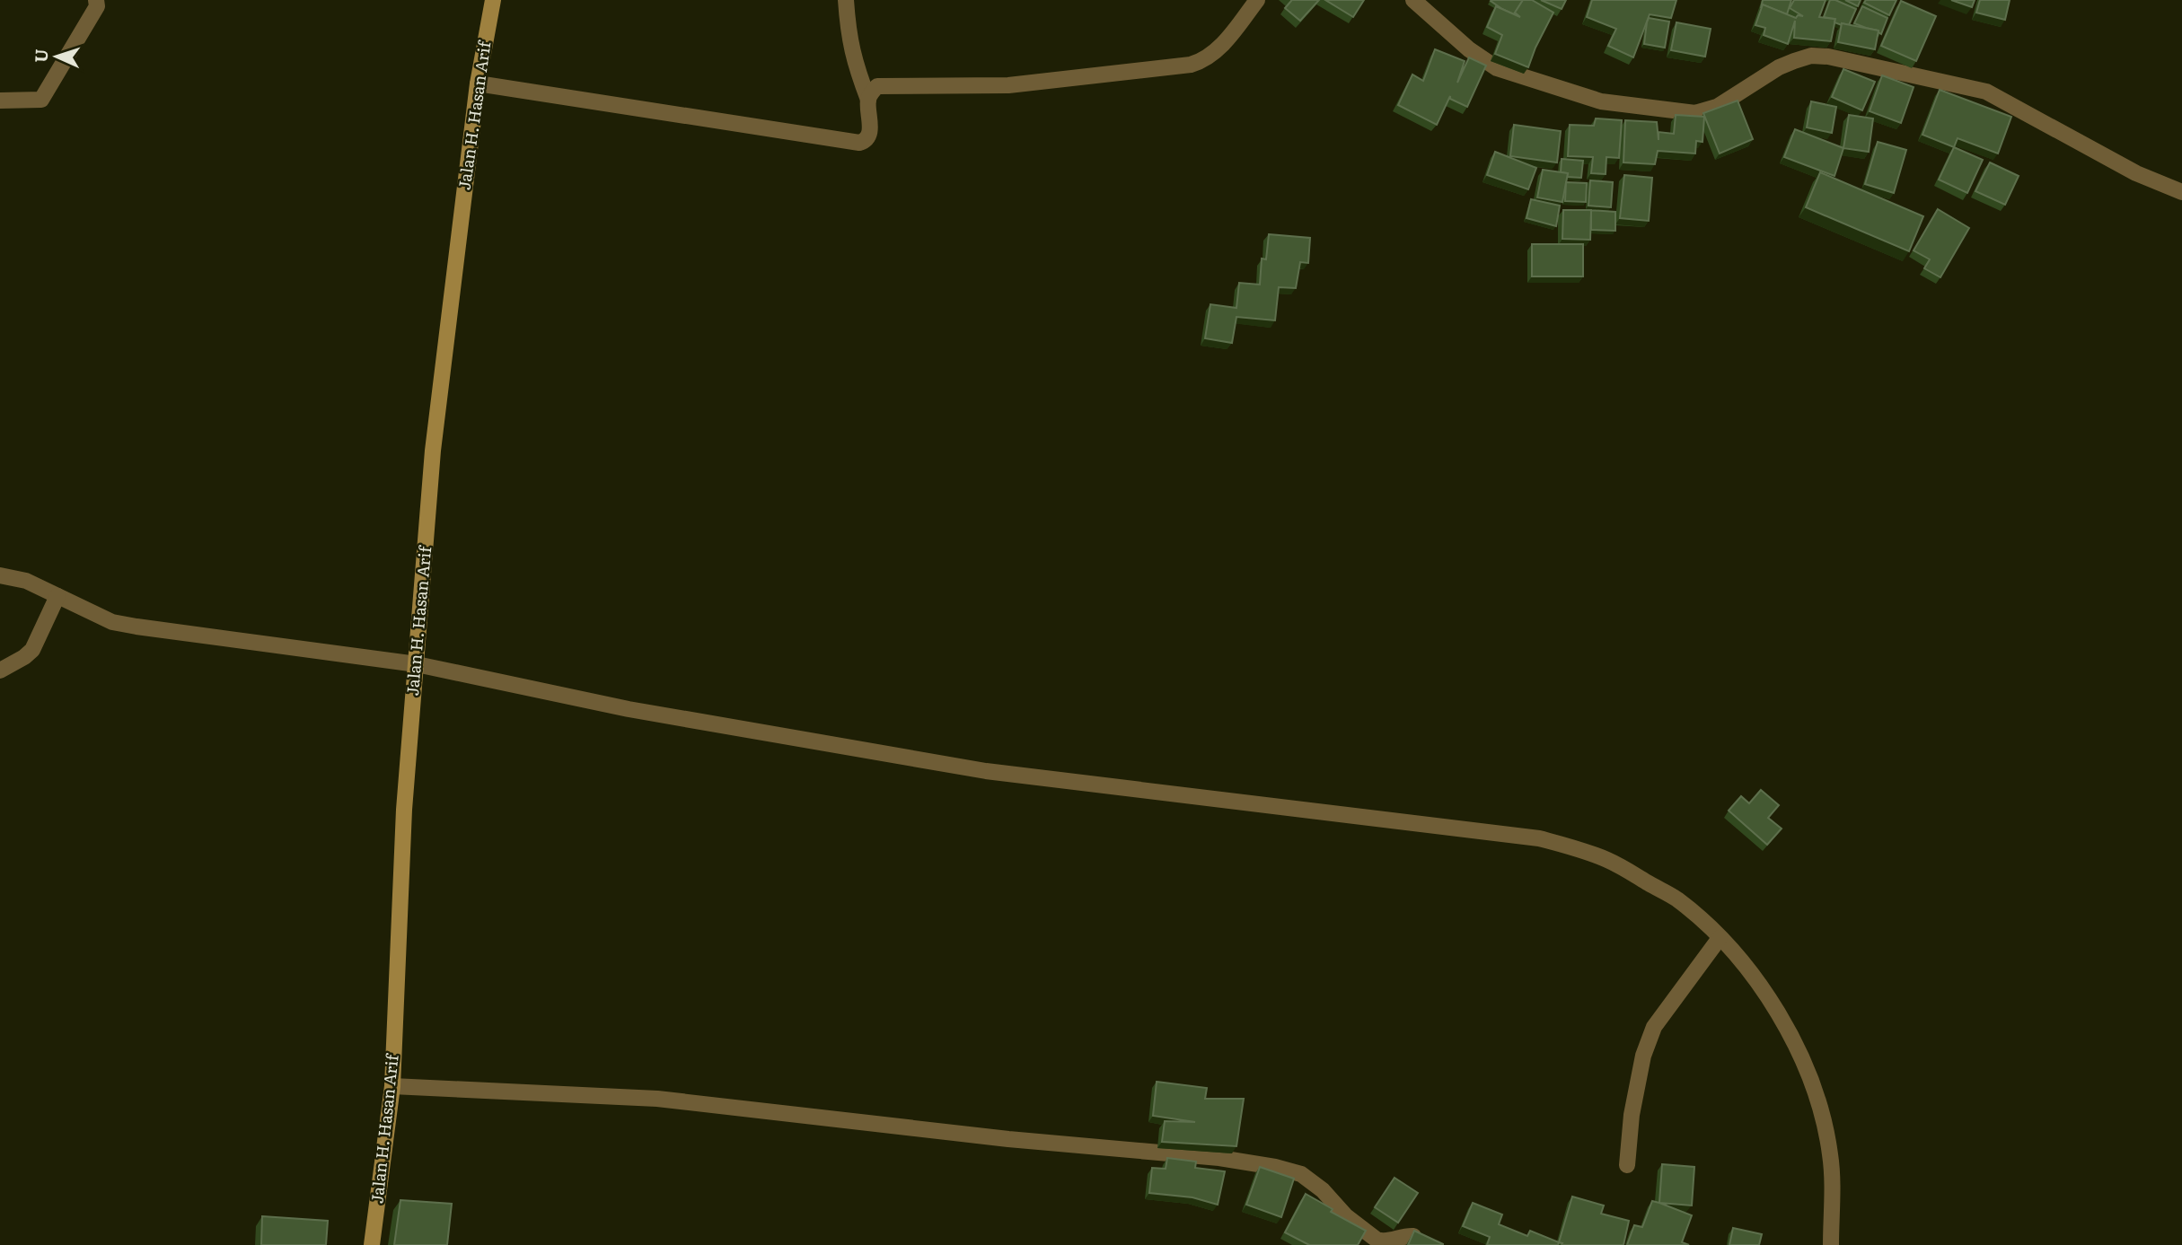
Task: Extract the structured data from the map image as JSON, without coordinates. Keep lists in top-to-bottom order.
{
  "streets": {
    "main road": ["Jalan H. Hasan Arif"]
  },
  "north": "left"
}
